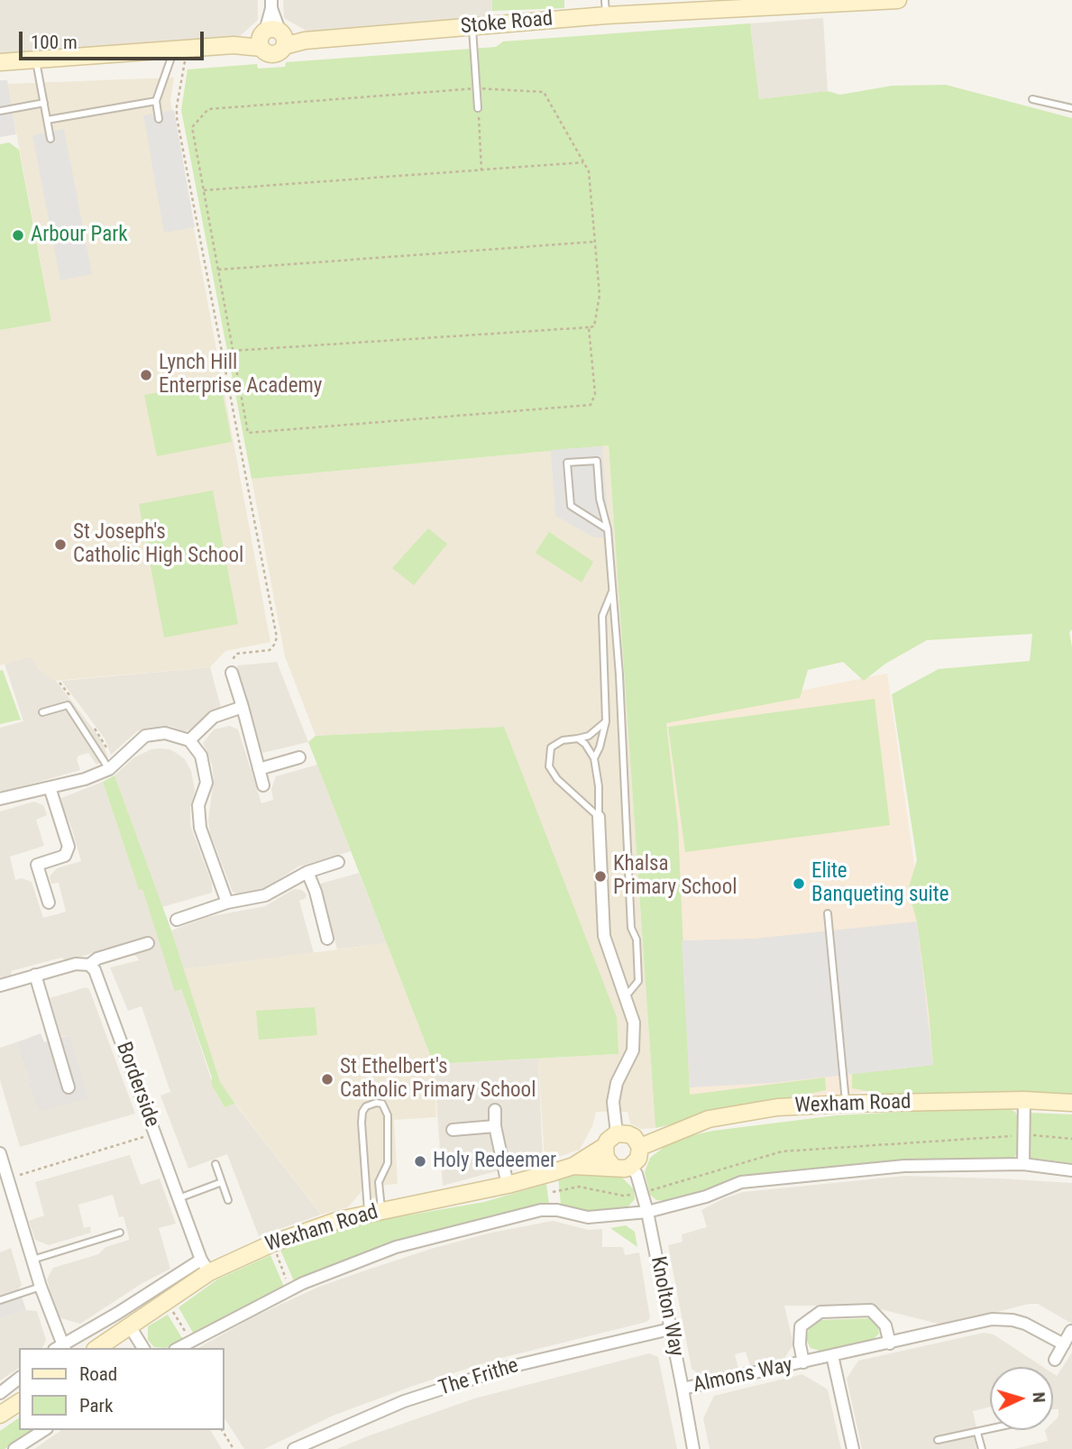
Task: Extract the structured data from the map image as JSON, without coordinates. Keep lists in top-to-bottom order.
{
  "streets": {
    "street": [
      "Stoke Road",
      "Borderside",
      "Wexham Road",
      "Knolton Way",
      "Almons Way",
      "The Frithe"
    ]
  },
  "crossings": [
    ["Borderside", "Wexham Road"],
    ["Wexham Road", "Knolton Way"],
    ["Knolton Way", "Almons Way"],
    ["Knolton Way", "The Frithe"]
  ],
  "places": [
    "Arbour Park",
    "Lynch Hill Enterprise Academy",
    "St Joseph's Catholic High School",
    "Khalsa Primary School",
    "Elite Banqueting suite",
    "St Ethelbert's Catholic Primary School",
    "Holy Redeemer"
  ],
  "legend": ["Road", "Park"],
  "scale_bar": "100 m",
  "north": "right"
}
